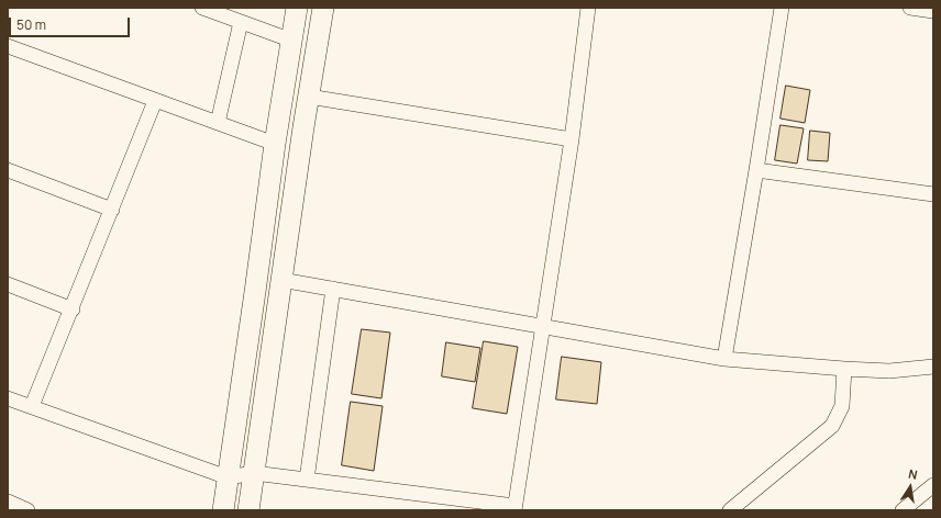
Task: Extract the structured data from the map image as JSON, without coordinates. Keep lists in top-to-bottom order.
{
  "scale_bar": "50 m",
  "north": "top"
}
